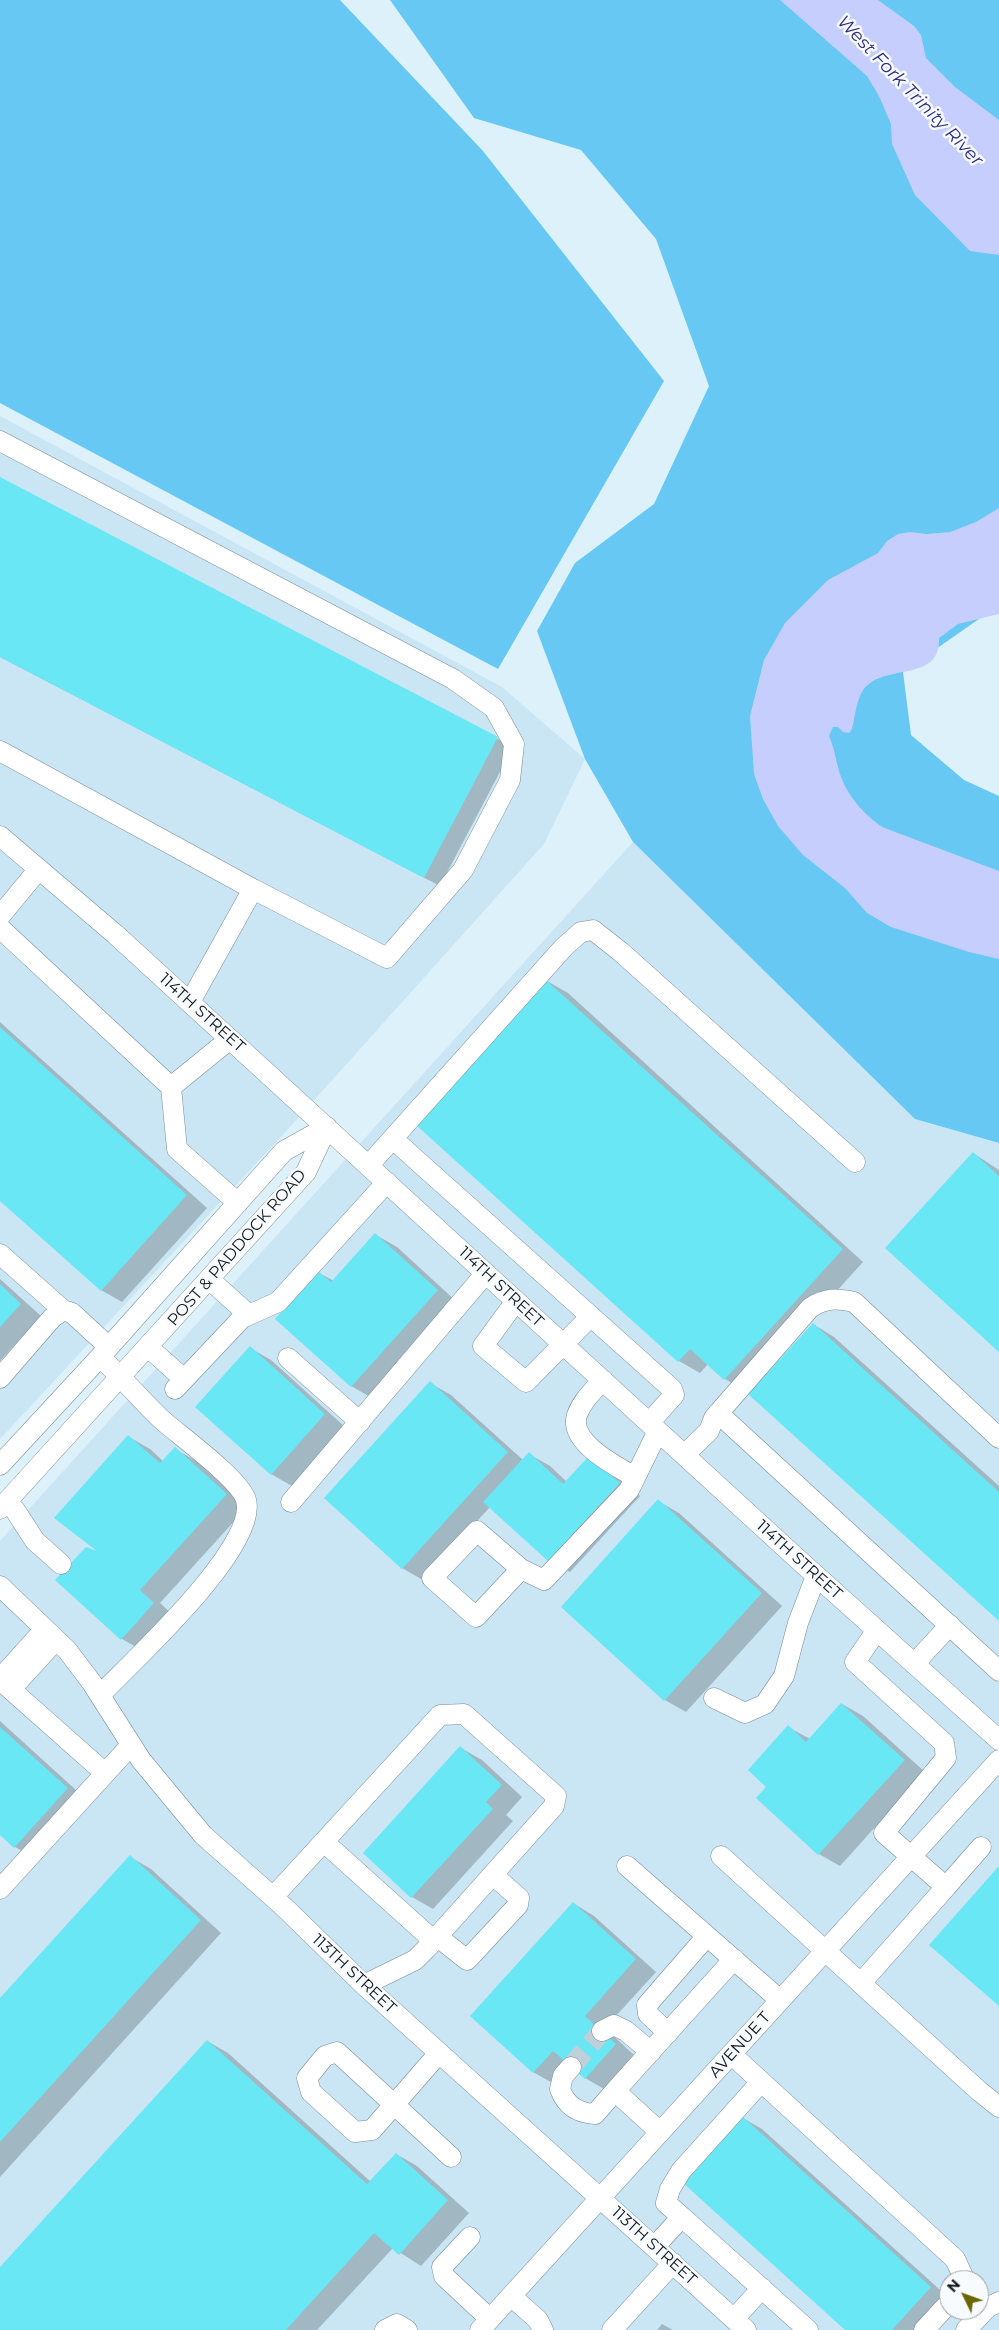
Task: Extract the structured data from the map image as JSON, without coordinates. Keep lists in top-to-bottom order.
{
  "streets": {
    "street": [
      "114TH STREET",
      "POST & PADDOCK ROAD",
      "113TH STREET",
      "AVENUE T"
    ]
  },
  "crossings": [
    ["114TH STREET", "POST & PADDOCK ROAD"],
    ["113TH STREET", "AVENUE T"]
  ],
  "water": ["West Fork Trinity River"],
  "north": "top left"
}
